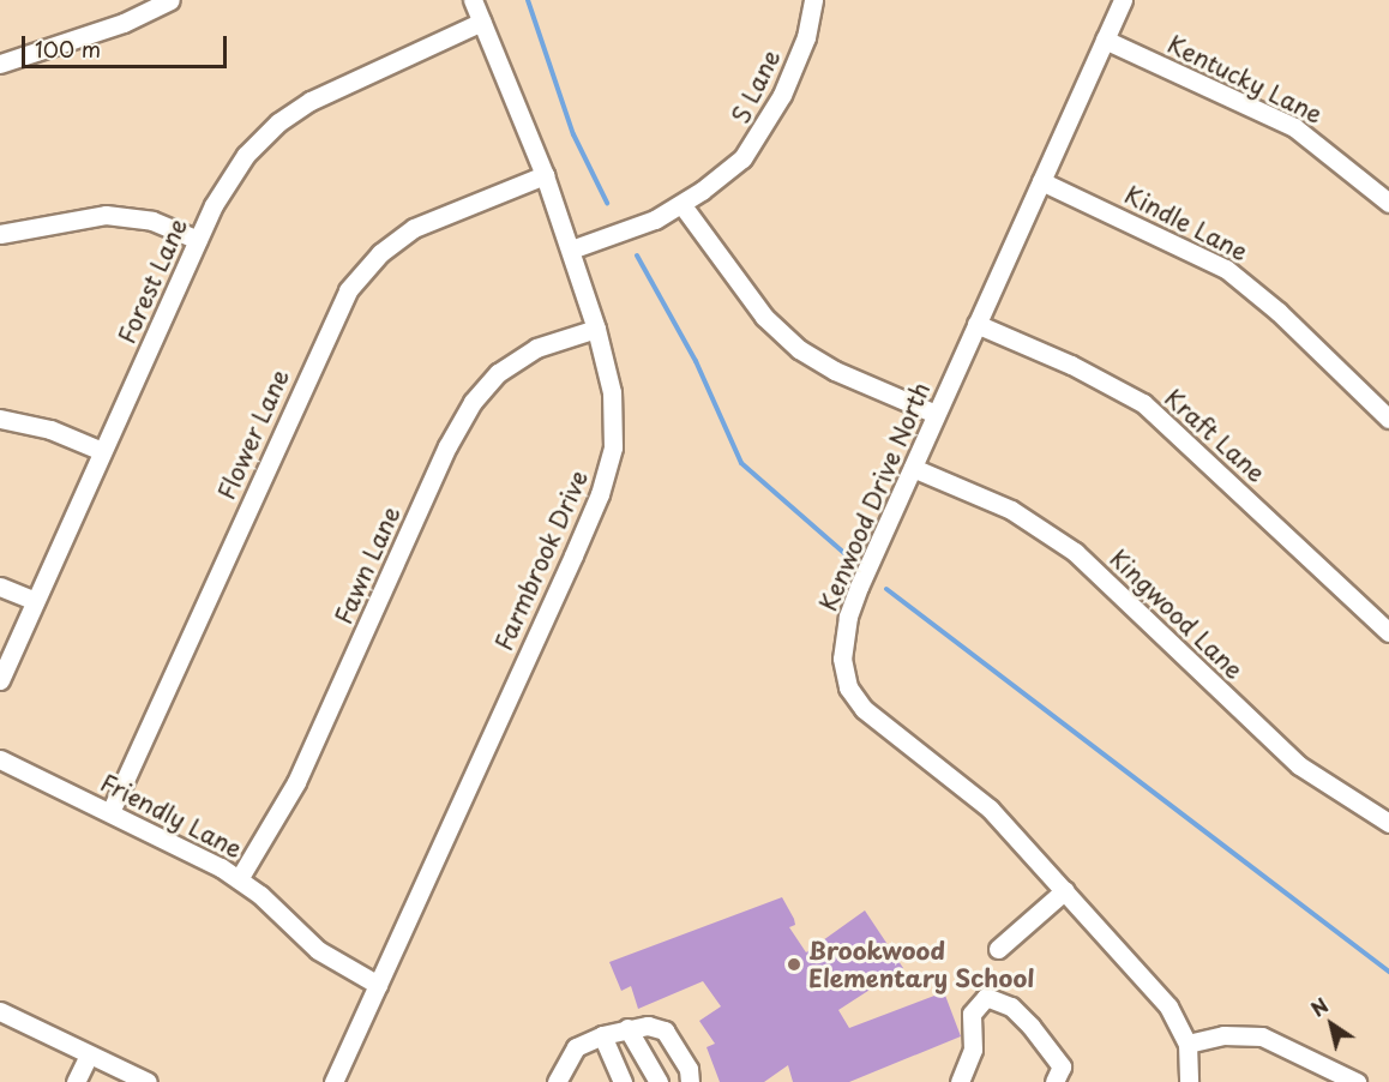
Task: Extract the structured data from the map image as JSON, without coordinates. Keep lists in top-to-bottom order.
{
  "streets": {
    "street": [
      "Kentucky Lane",
      "S Lane",
      "Kindle Lane",
      "Forest Lane",
      "Flower Lane",
      "Kraft Lane",
      "Kenwood Drive North",
      "Farmbrook Drive",
      "Fawn Lane",
      "Kingwood Lane",
      "Friendly Lane"
    ]
  },
  "crossings": [
    ["Kentucky Lane", "Kenwood Drive North"],
    ["S Lane", "Farmbrook Drive"],
    ["Kindle Lane", "Kenwood Drive North"],
    ["Forest Lane", "Farmbrook Drive"],
    ["Flower Lane", "Farmbrook Drive"],
    ["Flower Lane", "Friendly Lane"],
    ["Kraft Lane", "Kenwood Drive North"],
    ["Kenwood Drive North", "Kingwood Lane"],
    ["Farmbrook Drive", "Fawn Lane"],
    ["Farmbrook Drive", "Friendly Lane"],
    ["Fawn Lane", "Friendly Lane"]
  ],
  "places": ["Brookwood Elementary School"],
  "scale_bar": "100 m",
  "north": "top left"
}
